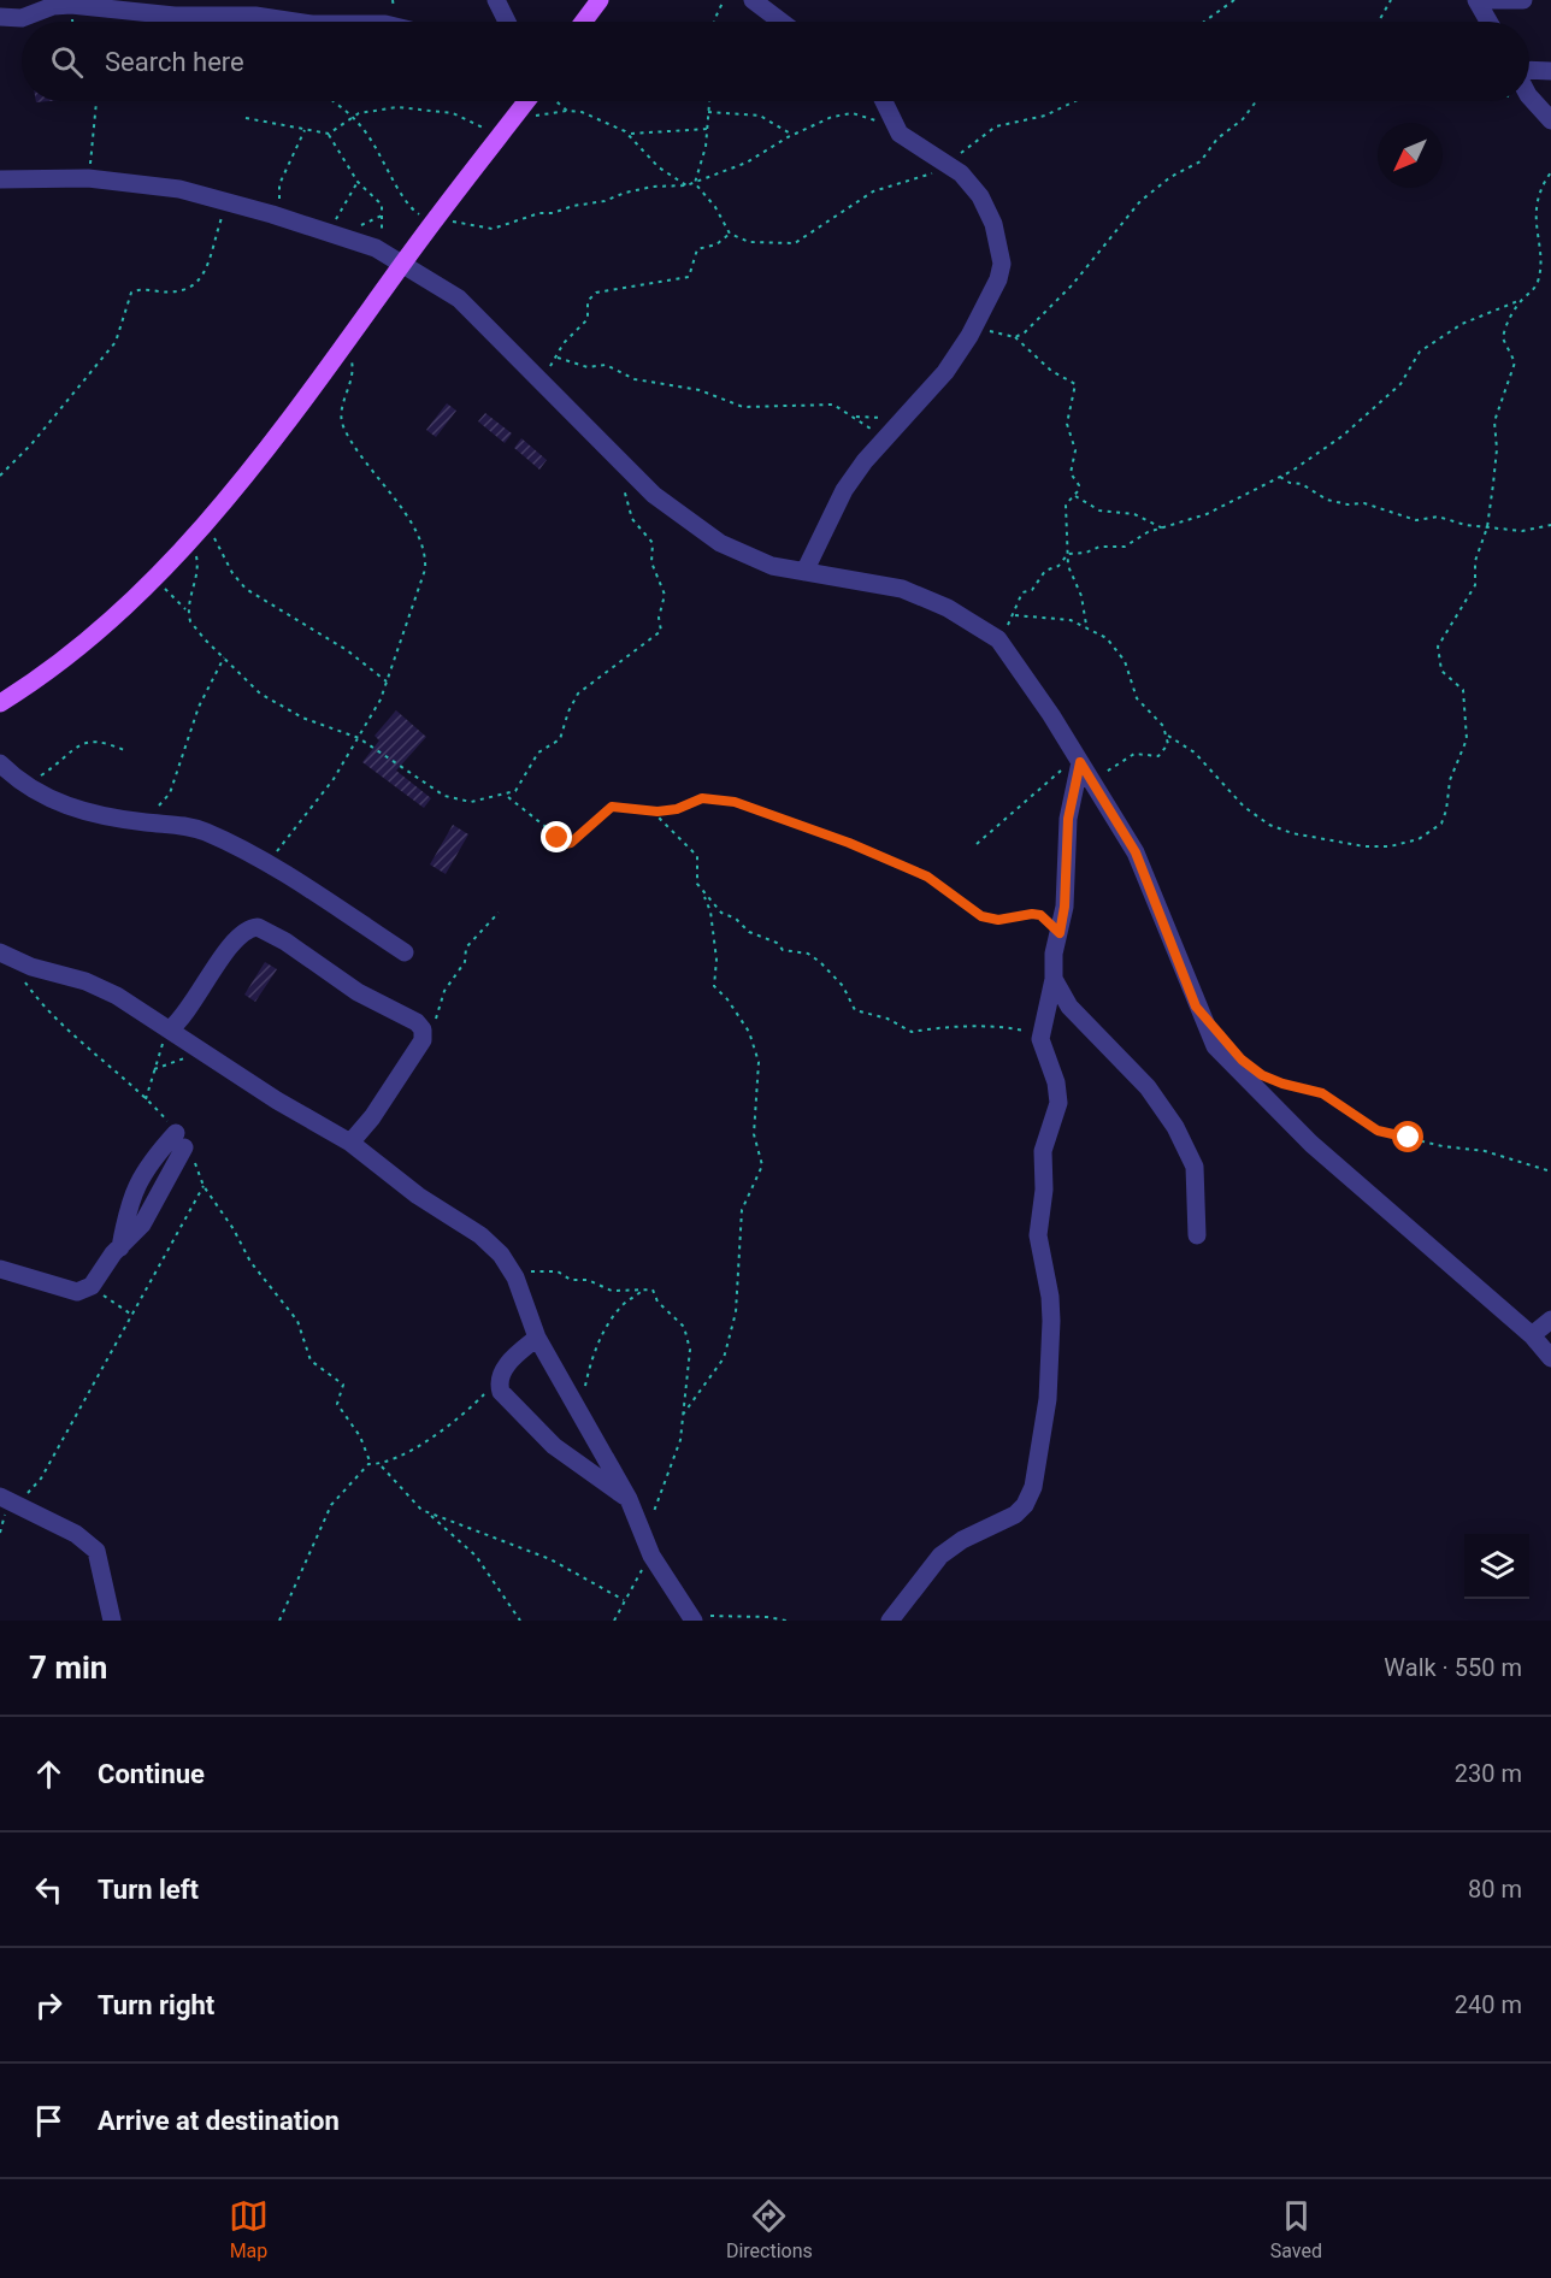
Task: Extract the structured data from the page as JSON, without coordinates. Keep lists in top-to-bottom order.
{
  "north": "bottom left",
  "page": {
    "search": "Search here",
    "heading": ["7 min", "Walk · 550 m"],
    "list": [
      ["Continue", "230 m"],
      ["Turn left", "80 m"],
      ["Turn right", "240 m"],
      "Arrive at destination"
    ],
    "nav": ["Map", "Directions", "Saved"]
  }
}
